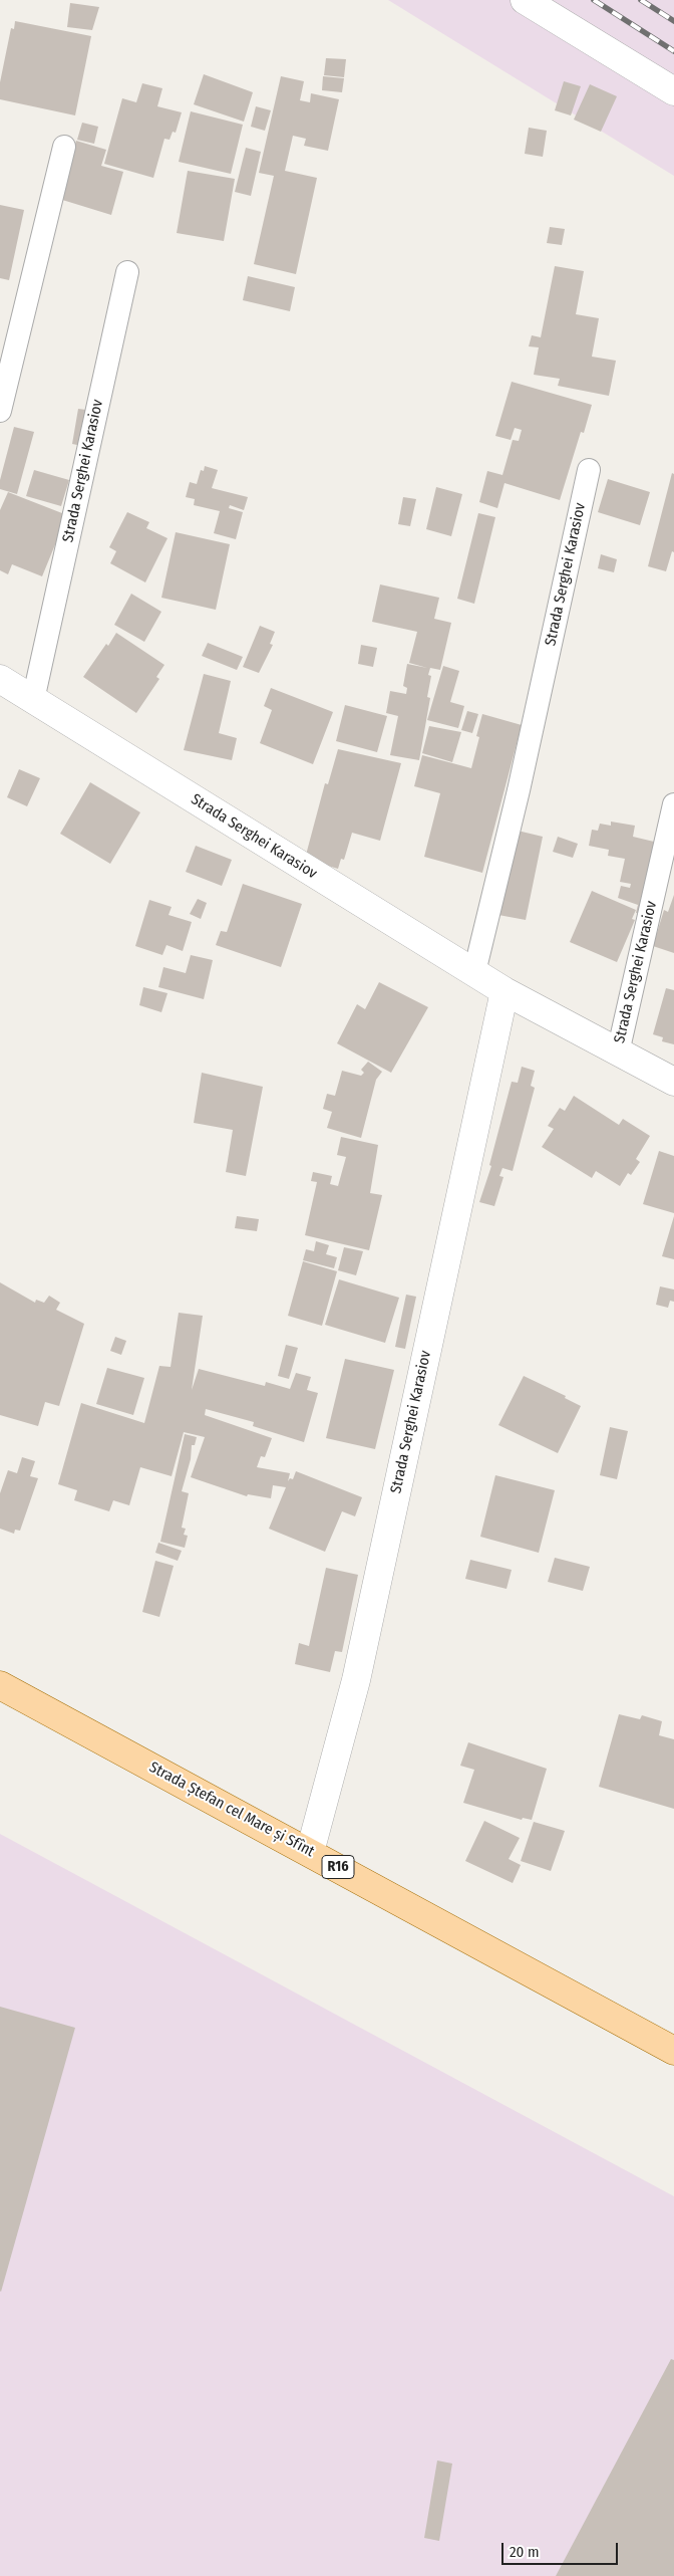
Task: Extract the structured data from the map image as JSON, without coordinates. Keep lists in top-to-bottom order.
{
  "streets": {
    "main road": ["Strada Ștefan cel Mare și Sfînt", "R16"],
    "street": ["Strada Serghei Karasiov"]
  },
  "crossings": [
    ["Strada Serghei Karasiov", "Strada Ștefan cel Mare și Sfînt"]
  ],
  "scale_bar": "20 m"
}
